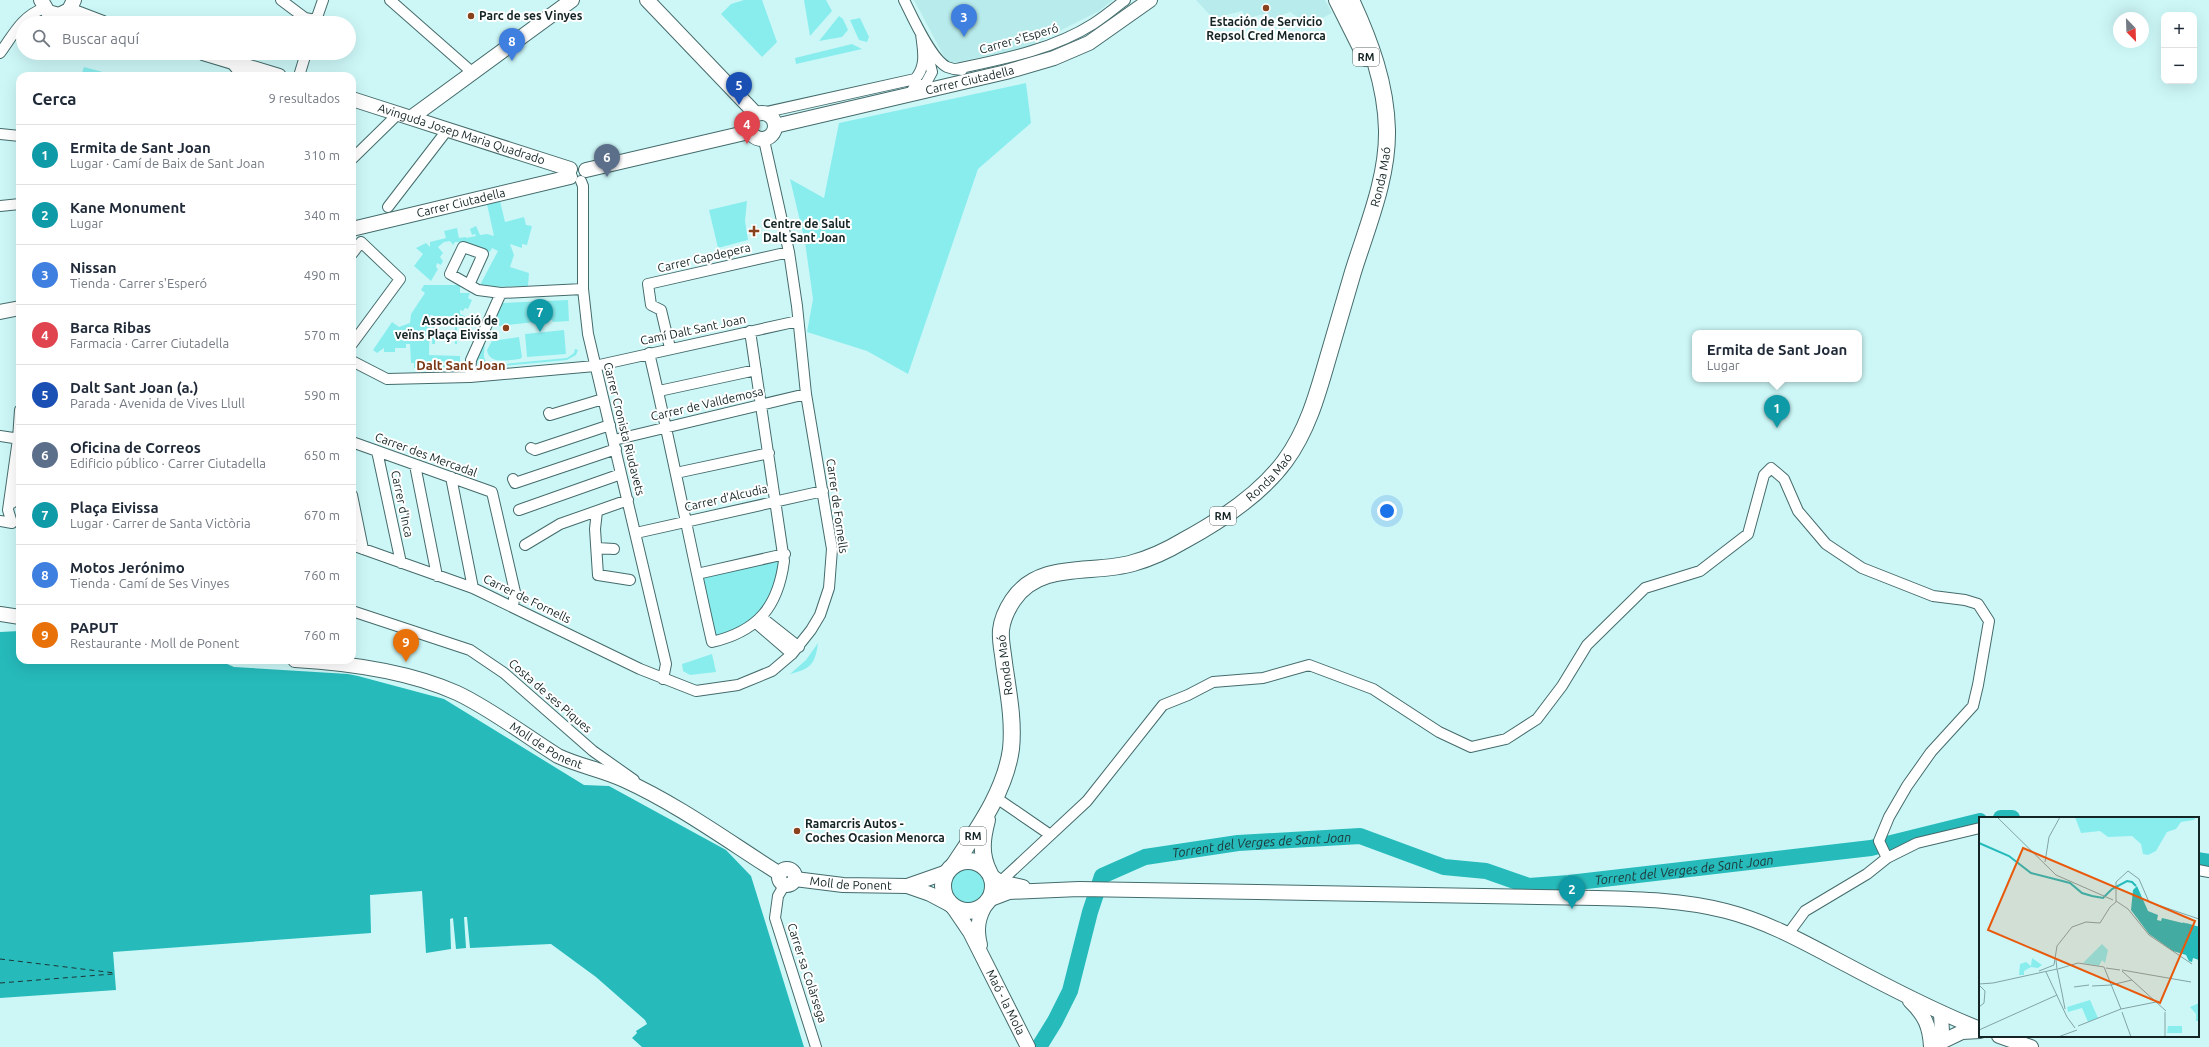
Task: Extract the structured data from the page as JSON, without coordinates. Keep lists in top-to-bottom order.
{
  "streets": {
    "main road": ["RM", "Ronda Maó"],
    "street": [
      "Carrer s'Esperó",
      "Carrer Ciutadella",
      "Avinguda Josep Maria Quadrado",
      "Carrer Capdepera",
      "Camí Dalt Sant Joan",
      "Carrer de Valldemosa",
      "Carrer Cronista Riudavets",
      "Carrer des Mercadal",
      "Carrer d'Alcudia",
      "Carrer d'Inca",
      "Carrer de Fornells",
      "Costa de ses Piques",
      "Moll de Ponent",
      "Carrer sa Colàrsega",
      "Maó - la Mola"
    ]
  },
  "crossings": [
    ["RM", "Ronda Maó"],
    ["Carrer Ciutadella", "Avinguda Josep Maria Quadrado"],
    ["Carrer Ciutadella", "Carrer Cronista Riudavets"],
    ["Carrer Ciutadella", "Carrer de Fornells"],
    ["Avinguda Josep Maria Quadrado", "Carrer Cronista Riudavets"],
    ["Ronda Maó", "Moll de Ponent"],
    ["Ronda Maó", "Maó - la Mola"],
    ["Carrer Capdepera", "Camí Dalt Sant Joan"],
    ["Carrer Capdepera", "Carrer de Fornells"],
    ["Camí Dalt Sant Joan", "Carrer Cronista Riudavets"],
    ["Camí Dalt Sant Joan", "Carrer de Fornells"],
    ["Carrer de Valldemosa", "Carrer Cronista Riudavets"],
    ["Carrer de Valldemosa", "Carrer de Fornells"],
    ["Carrer Cronista Riudavets", "Carrer d'Alcudia"],
    ["Carrer Cronista Riudavets", "Carrer de Fornells"],
    ["Carrer des Mercadal", "Carrer d'Inca"],
    ["Carrer des Mercadal", "Carrer de Fornells"],
    ["Carrer d'Alcudia", "Carrer de Fornells"],
    ["Carrer d'Inca", "Carrer de Fornells"],
    ["Costa de ses Piques", "Moll de Ponent"],
    ["Moll de Ponent", "Carrer sa Colàrsega"],
    ["Moll de Ponent", "Maó - la Mola"]
  ],
  "districts": ["Dalt Sant Joan"],
  "water": ["Torrent del Verges de Sant Joan"],
  "places": {
    "other": [
      "Estación de Servicio Repsol Cred Menorca",
      "Parc de ses Vinyes",
      "Associació de veïns Plaça Eivissa",
      "Ramarcris Autos - Coches Ocasion Menorca"
    ],
    "health": ["Centre de Salut Dalt Sant Joan"]
  },
  "north": "bottom right",
  "page": {
    "pins": [
      "3",
      "8",
      "5",
      "4",
      "6",
      "7",
      "1",
      "9",
      "2"
    ],
    "map_buttons": ["+", "−"],
    "search": "Buscar aquí",
    "heading": ["Cerca", "9 resultados"],
    "list": [
      {
        "mark": "1",
        "name": "Ermita de Sant Joan",
        "note": "Lugar · Camí de Baix de Sant Joan",
        "value": "310 m"
      },
      {
        "mark": "2",
        "name": "Kane Monument",
        "note": "Lugar",
        "value": "340 m"
      },
      {
        "mark": "3",
        "name": "Nissan",
        "note": "Tienda · Carrer s'Esperó",
        "value": "490 m"
      },
      {
        "mark": "4",
        "name": "Barca Ribas",
        "note": "Farmacia · Carrer Ciutadella",
        "value": "570 m"
      },
      {
        "mark": "5",
        "name": "Dalt Sant Joan (a.)",
        "note": "Parada · Avenida de Vives Llull",
        "value": "590 m"
      },
      {
        "mark": "6",
        "name": "Oficina de Correos",
        "note": "Edificio público · Carrer Ciutadella",
        "value": "650 m"
      },
      {
        "mark": "7",
        "name": "Plaça Eivissa",
        "note": "Lugar · Carrer de Santa Victòria",
        "value": "670 m"
      },
      {
        "mark": "8",
        "name": "Motos Jerónimo",
        "note": "Tienda · Camí de Ses Vinyes",
        "value": "760 m"
      },
      {
        "mark": "9",
        "name": "PAPUT",
        "note": "Restaurante · Moll de Ponent",
        "value": "760 m"
      }
    ],
    "popup": ["Ermita de Sant Joan", "Lugar"]
  }
}
